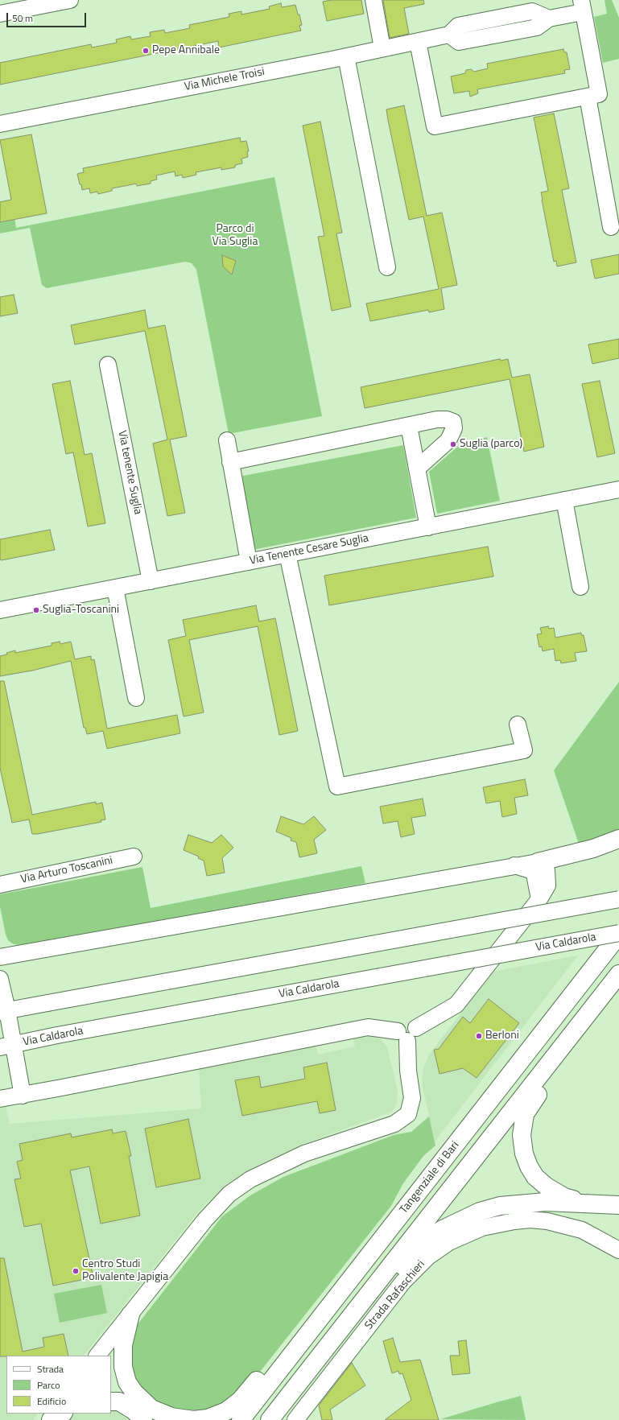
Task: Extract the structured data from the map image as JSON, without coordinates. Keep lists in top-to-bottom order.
{
  "streets": {
    "highway": ["Tangenziale di Bari"],
    "street": [
      "Via Michele Troisi",
      "Via tenente Suglia",
      "Via Tenente Cesare Suglia",
      "Via Arturo Toscanini",
      "Via Caldarola",
      "Strada Rafaschieri"
    ]
  },
  "crossings": [
    ["Via tenente Suglia", "Via Tenente Cesare Suglia"],
    ["Via Caldarola", "Tangenziale di Bari"]
  ],
  "parks": ["Parco di Via Suglia"],
  "places": [
    "Pepe Annibale",
    "Suglia (parco)",
    "Suglia-Toscanini",
    "Berloni",
    "Centro Studi Polivalente Japigia"
  ],
  "legend": ["Strada", "Parco", "Edificio"],
  "scale_bar": "50 m"
}
